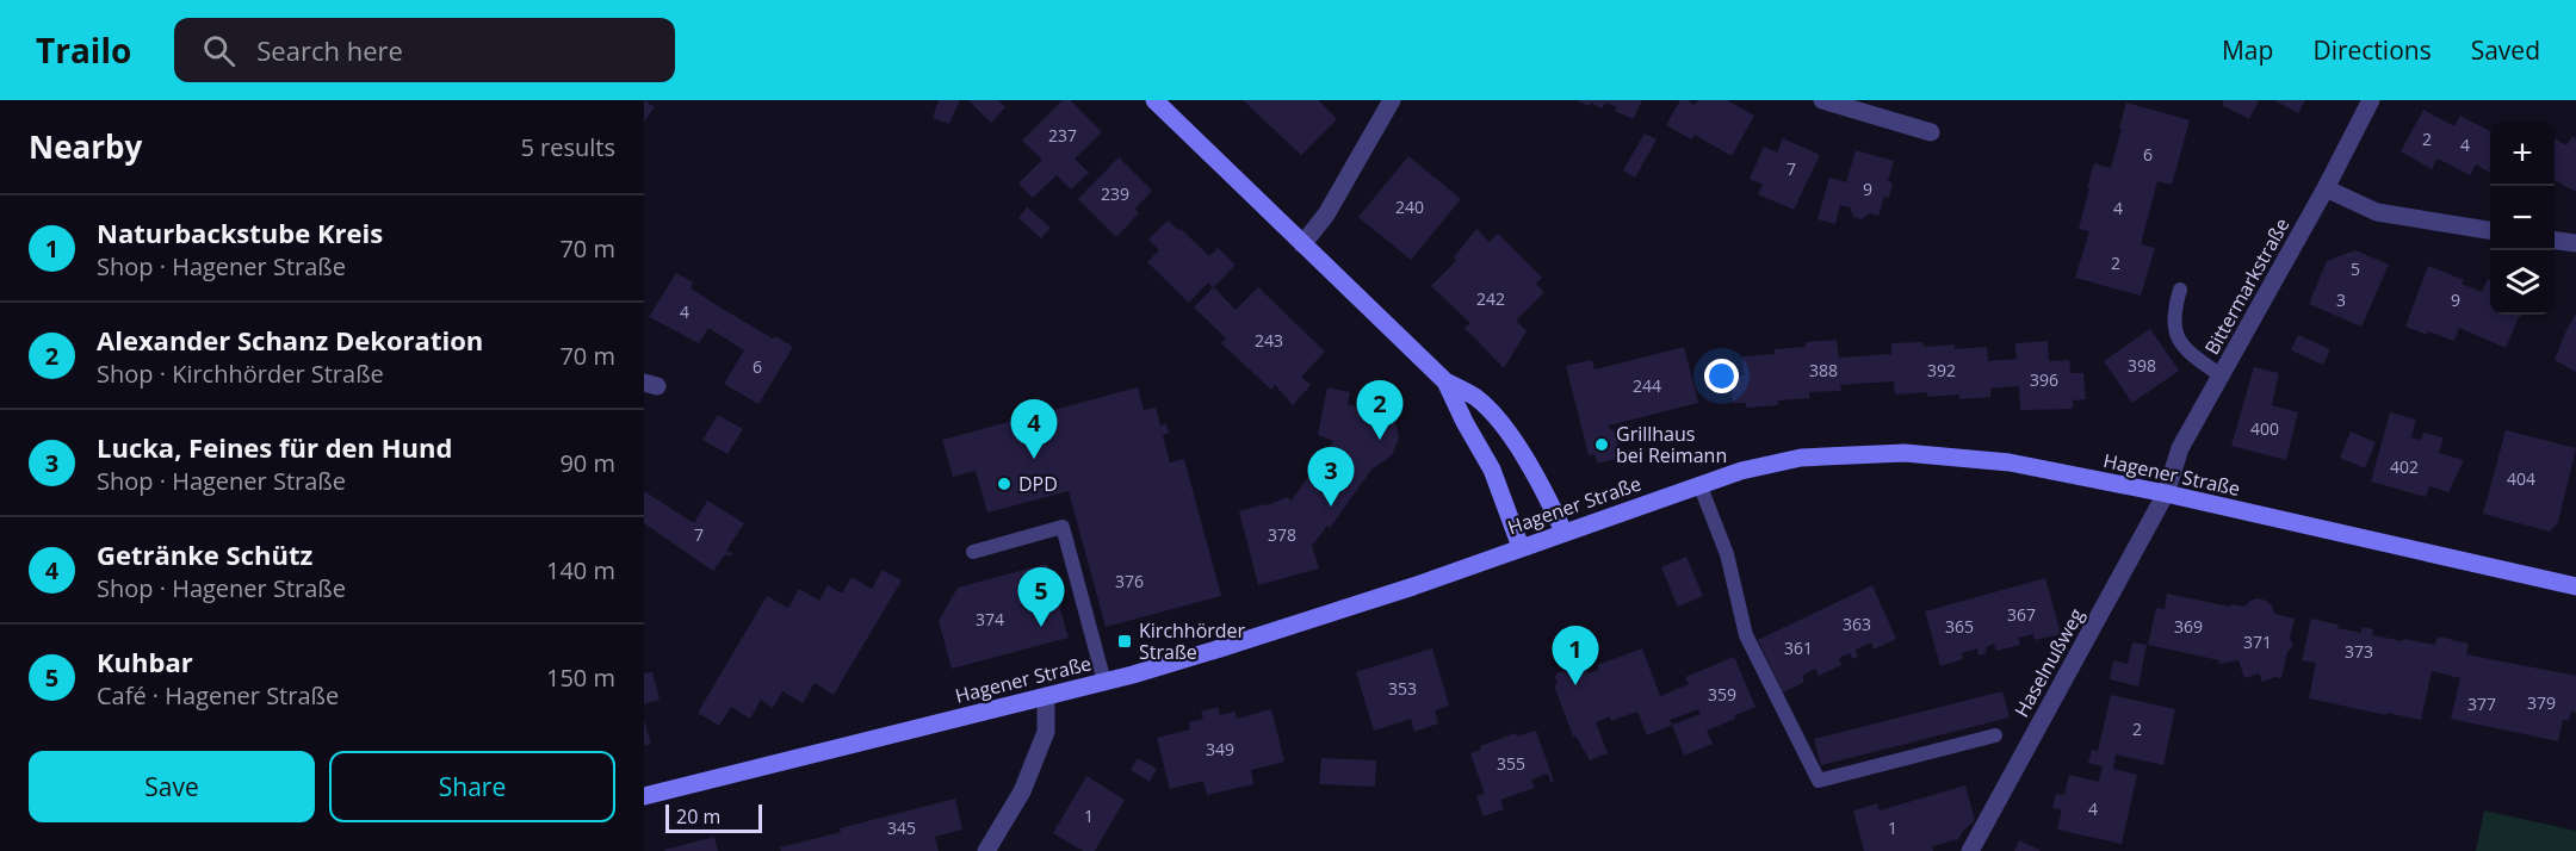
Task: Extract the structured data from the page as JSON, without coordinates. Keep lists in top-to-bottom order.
{
  "streets": {
    "main road": ["Hagener Straße"],
    "street": ["Bittermarkstraße", "Haselnußweg"]
  },
  "crossings": [
    ["Bittermarkstraße", "Hagener Straße"],
    ["Bittermarkstraße", "Haselnußweg"],
    ["Hagener Straße", "Haselnußweg"]
  ],
  "places": {
    "other": ["Grillhaus bei Reimann", "DPD"],
    "transit": ["Kirchhörder Straße"]
  },
  "house_numbers": [
    "237",
    "2",
    "4",
    "6",
    "7",
    "9",
    "239",
    "240",
    "4",
    "2",
    "5",
    "242",
    "3",
    "9",
    "4",
    "243",
    "398",
    "6",
    "388",
    "392",
    "396",
    "244",
    "400",
    "402",
    "404",
    "7",
    "378",
    "376",
    "367",
    "374",
    "363",
    "365",
    "369",
    "371",
    "361",
    "373",
    "353",
    "359",
    "379",
    "377",
    "2",
    "349",
    "355",
    "4",
    "1",
    "345",
    "1"
  ],
  "scale_bar": "20 m",
  "page": {
    "header": "Trailo",
    "search": "Search here",
    "nav": ["Map", "Directions", "Saved"],
    "heading": ["Nearby", "5 results"],
    "map_buttons": ["+", "−"],
    "list": [
      {
        "mark": "1",
        "name": "Naturbackstube Kreis",
        "note": "Shop · Hagener Straße",
        "value": "70 m"
      },
      {
        "mark": "2",
        "name": "Alexander Schanz Dekoration",
        "note": "Shop · Kirchhörder Straße",
        "value": "70 m"
      },
      {
        "mark": "3",
        "name": "Lucka, Feines für den Hund",
        "note": "Shop · Hagener Straße",
        "value": "90 m"
      },
      {
        "mark": "4",
        "name": "Getränke Schütz",
        "note": "Shop · Hagener Straße",
        "value": "140 m"
      },
      {
        "mark": "5",
        "name": "Kuhbar",
        "note": "Café · Hagener Straße",
        "value": "150 m"
      }
    ],
    "pins": [
      "2",
      "4",
      "3",
      "5",
      "1"
    ],
    "buttons": ["Save", "Share"],
    "scale": "20 m"
  }
}
